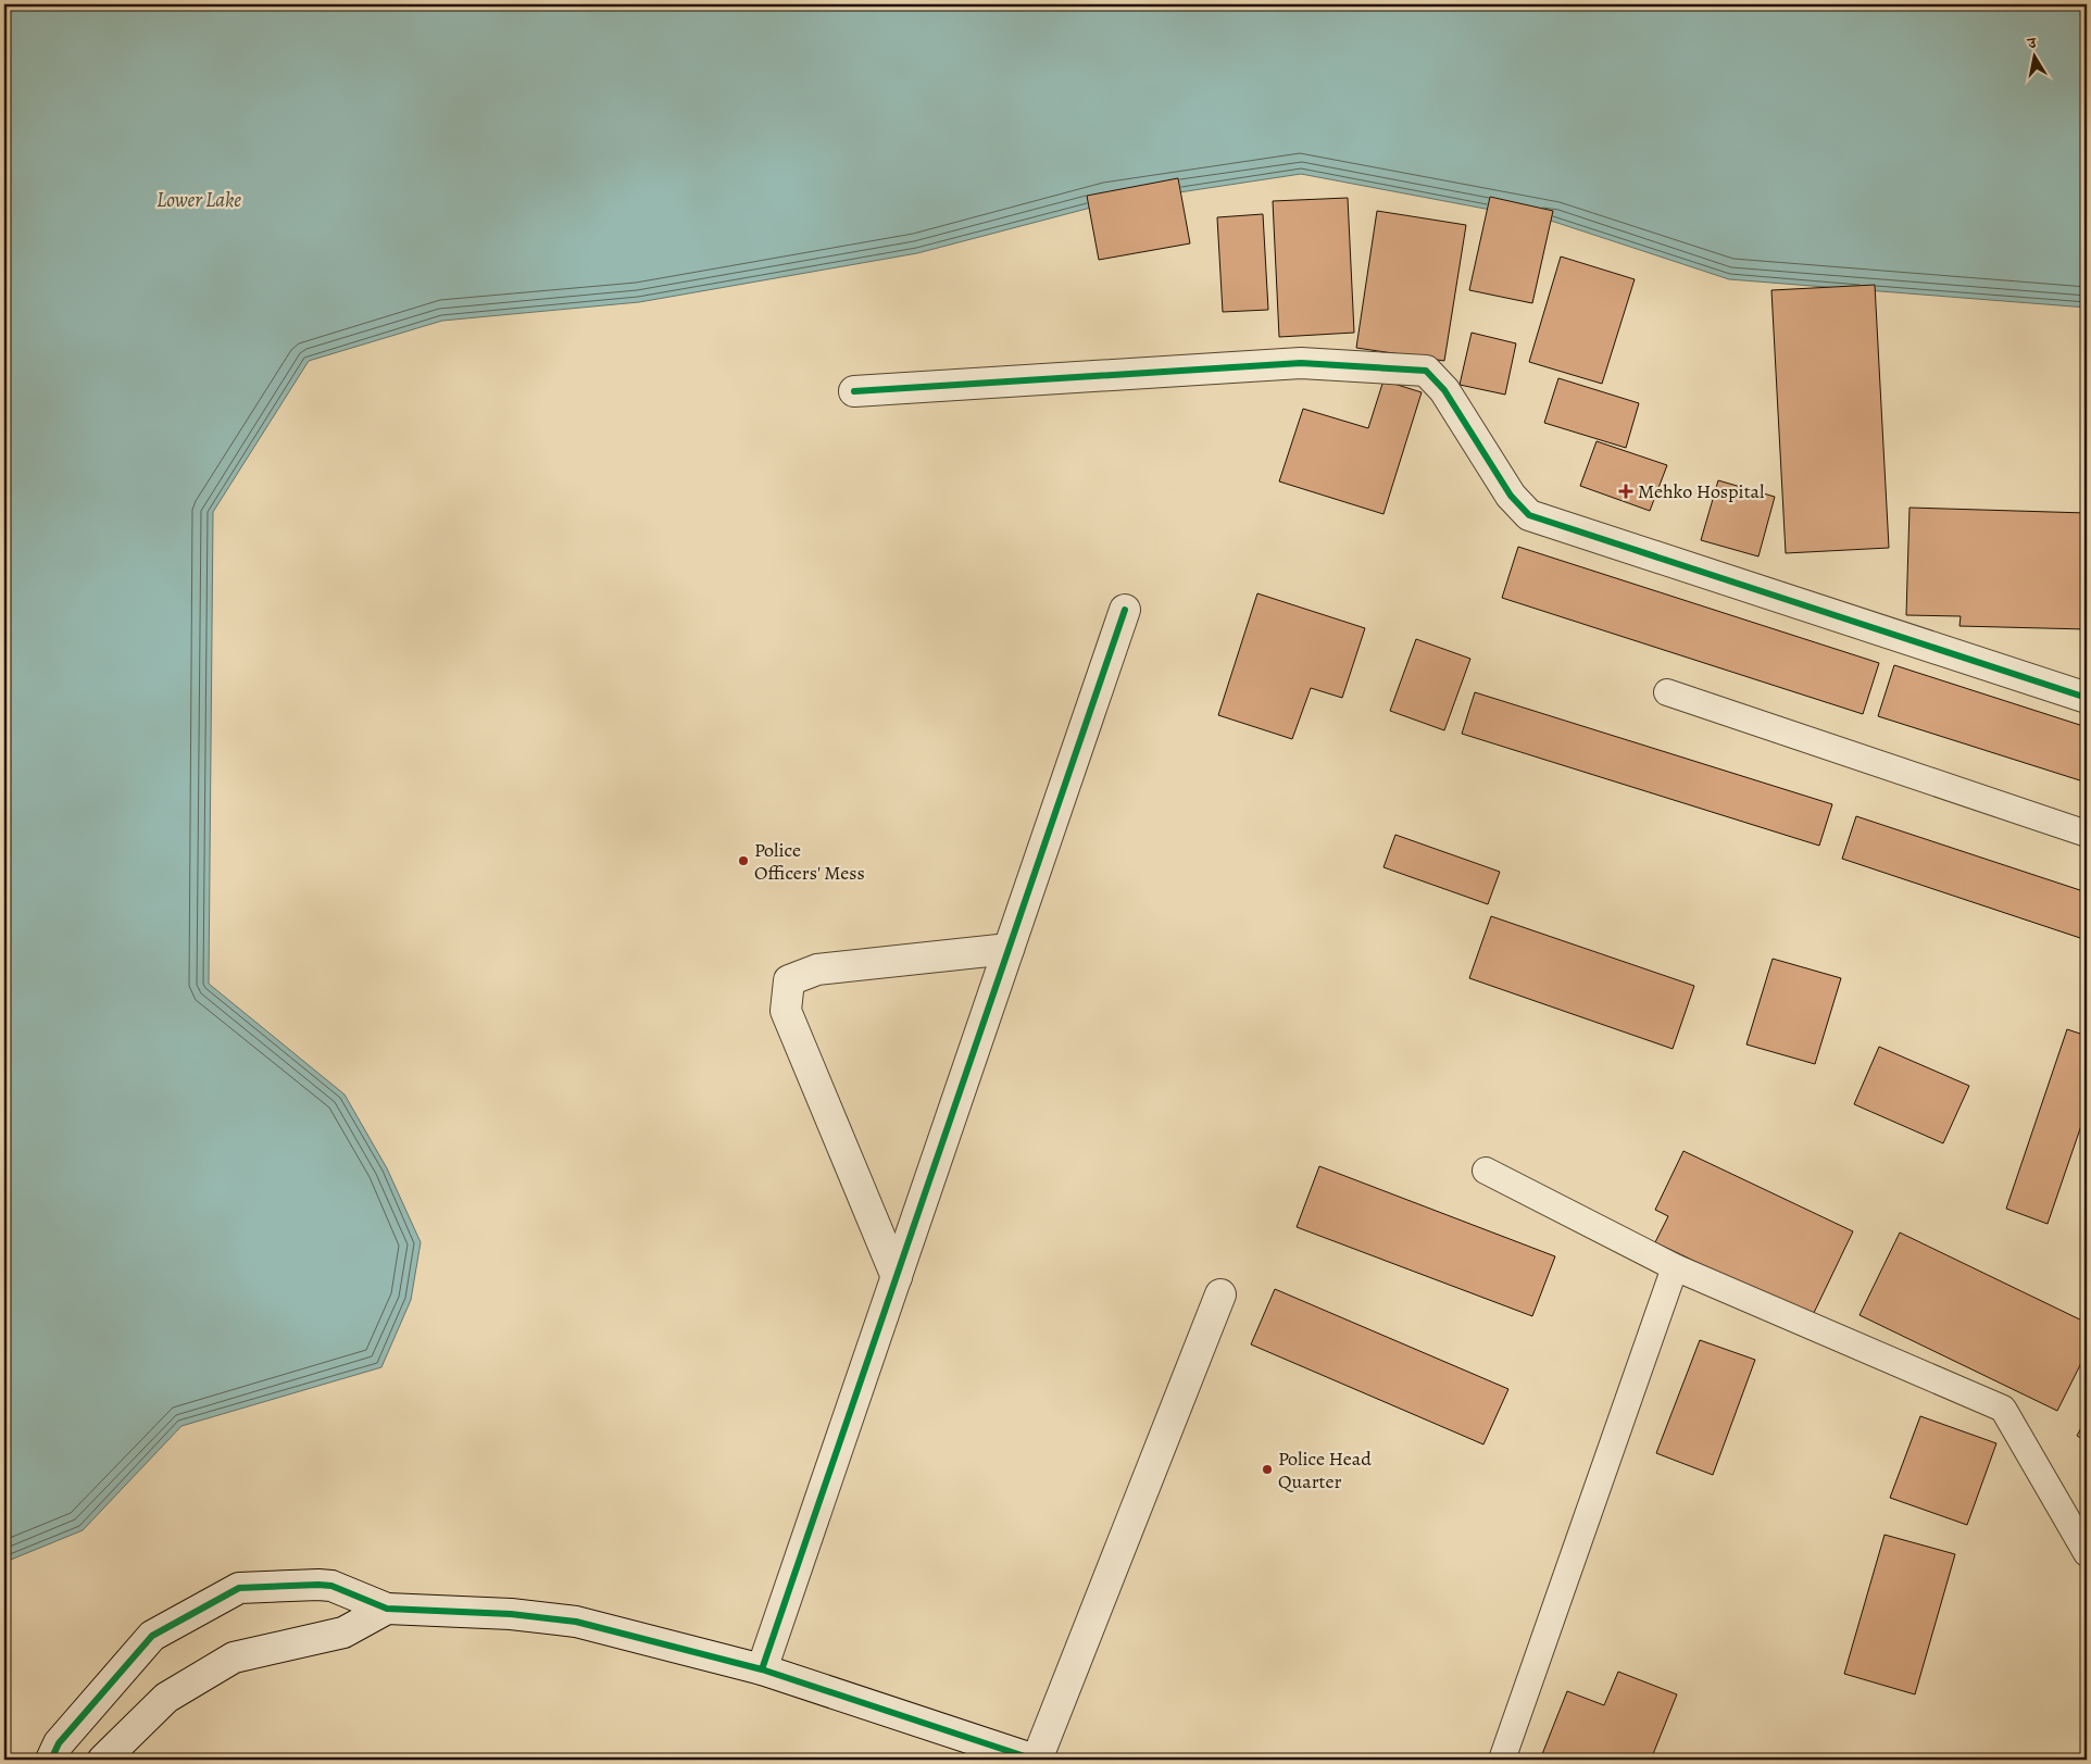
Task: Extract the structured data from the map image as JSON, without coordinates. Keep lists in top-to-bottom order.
{
  "water": ["Lower Lake"],
  "places": {
    "health": ["Mehko Hospital"],
    "other": ["Police Officers' Mess", "Police Head Quarter"]
  },
  "north": "top"
}
